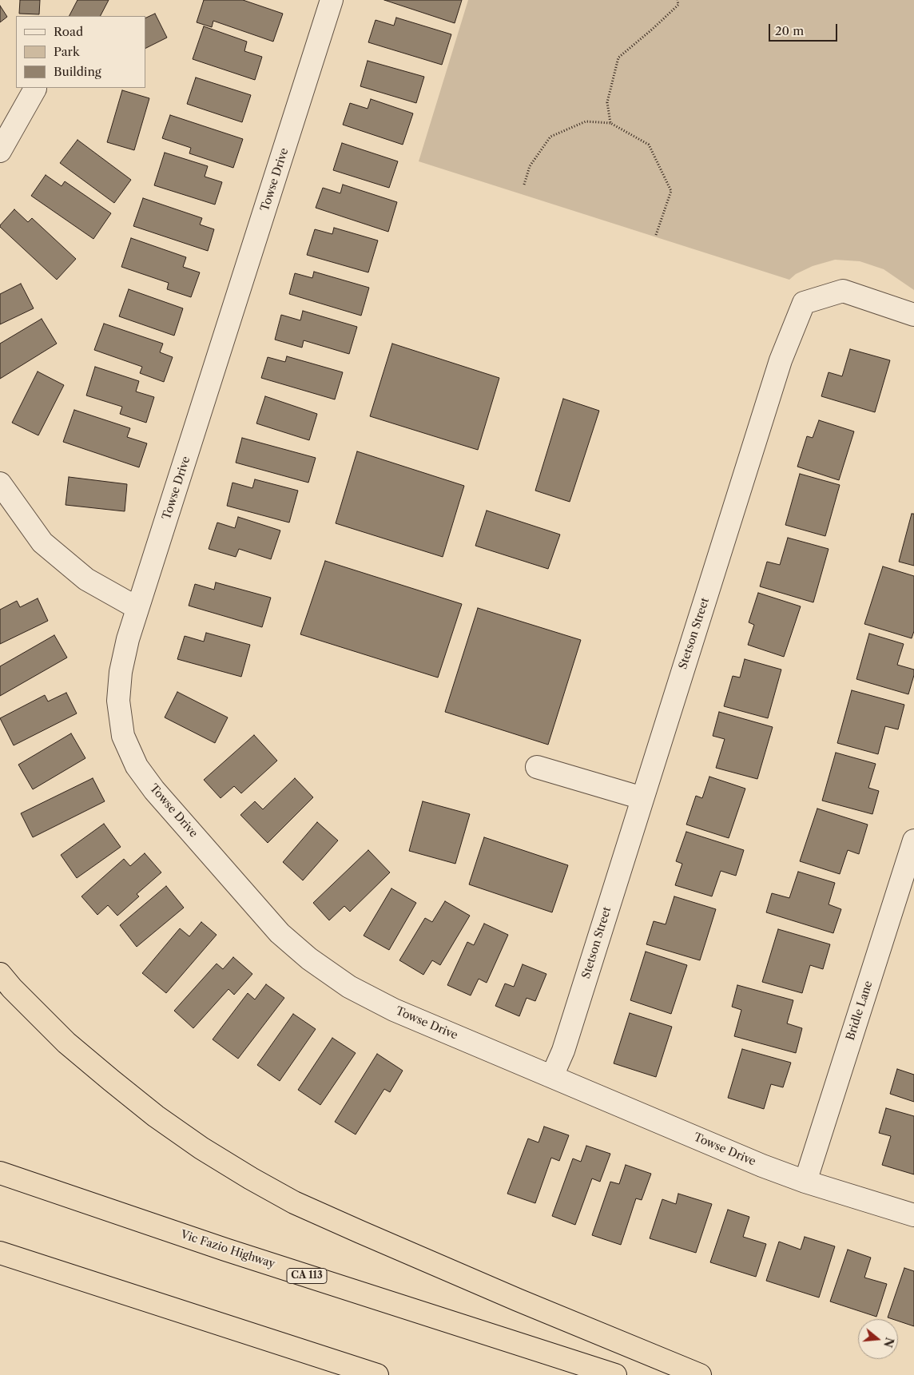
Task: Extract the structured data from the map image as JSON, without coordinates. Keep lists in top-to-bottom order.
{
  "streets": {
    "highway": ["Vic Fazio Highway", "CA 113"],
    "street": ["Towse Drive", "Stetson Street", "Bridle Lane"]
  },
  "crossings": [
    ["Towse Drive", "Stetson Street"],
    ["Towse Drive", "Bridle Lane"]
  ],
  "legend": ["Road", "Park", "Building"],
  "scale_bar": "20 m",
  "north": "right"
}
